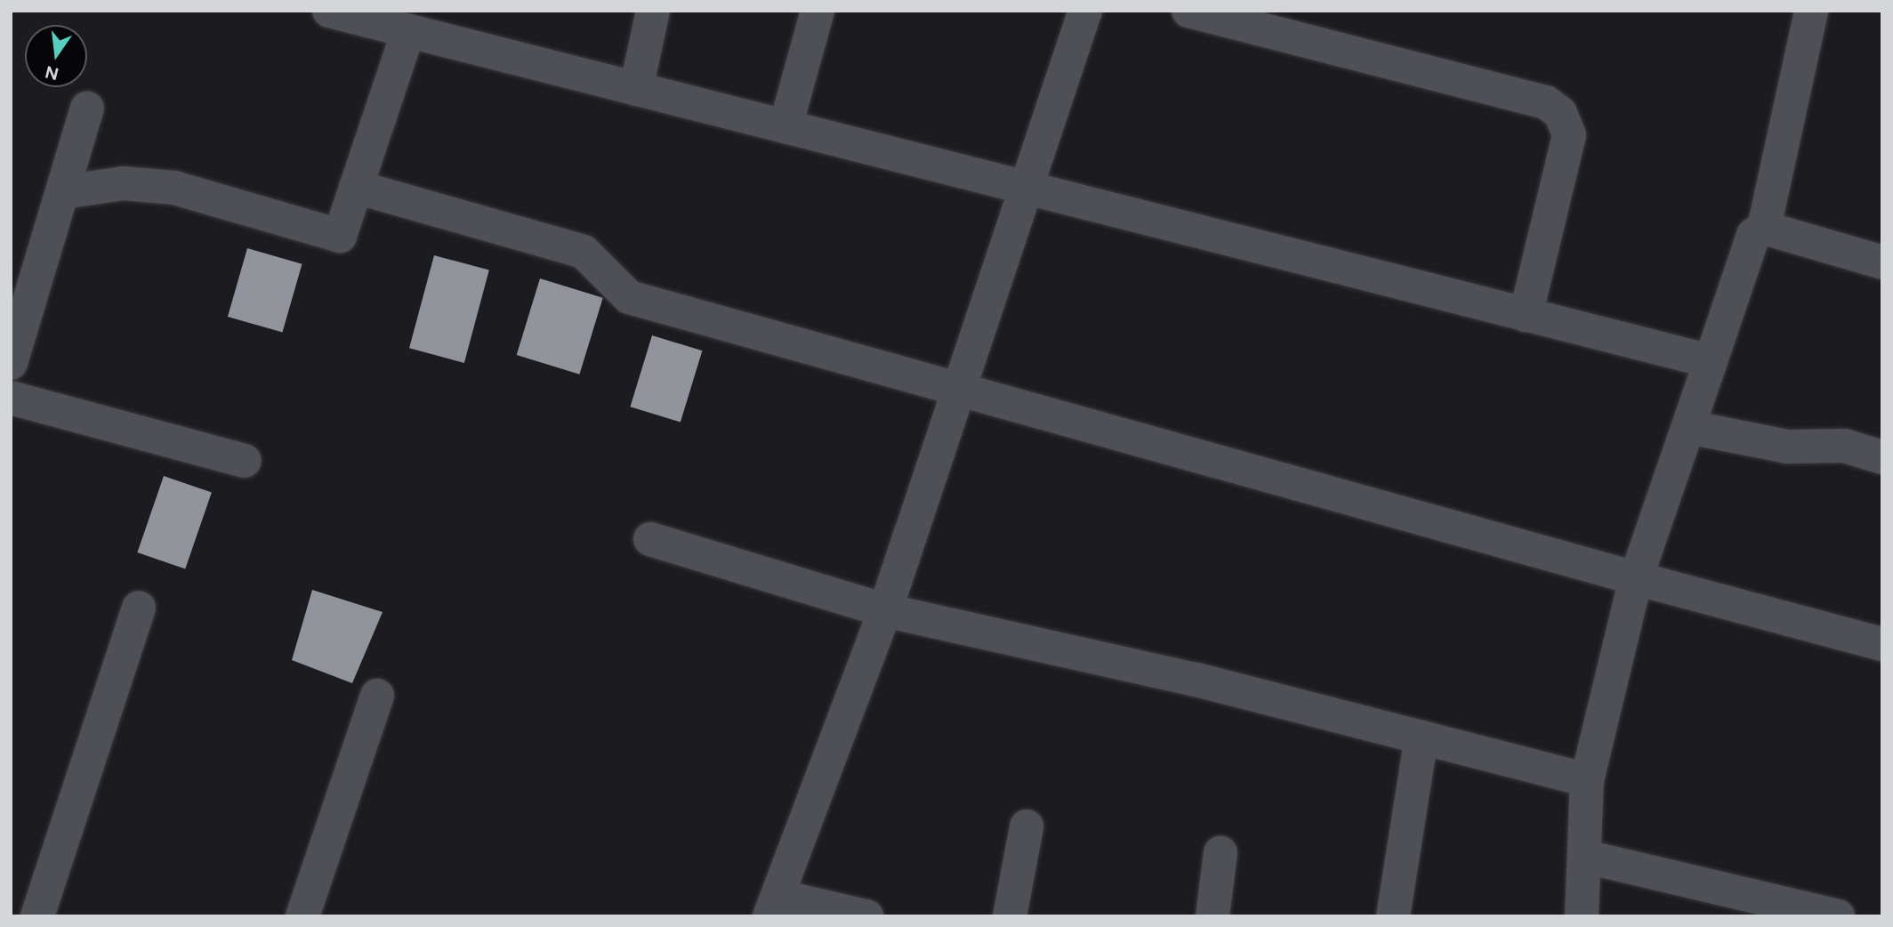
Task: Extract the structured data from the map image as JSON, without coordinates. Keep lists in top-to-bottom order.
{
  "north": "bottom"
}
